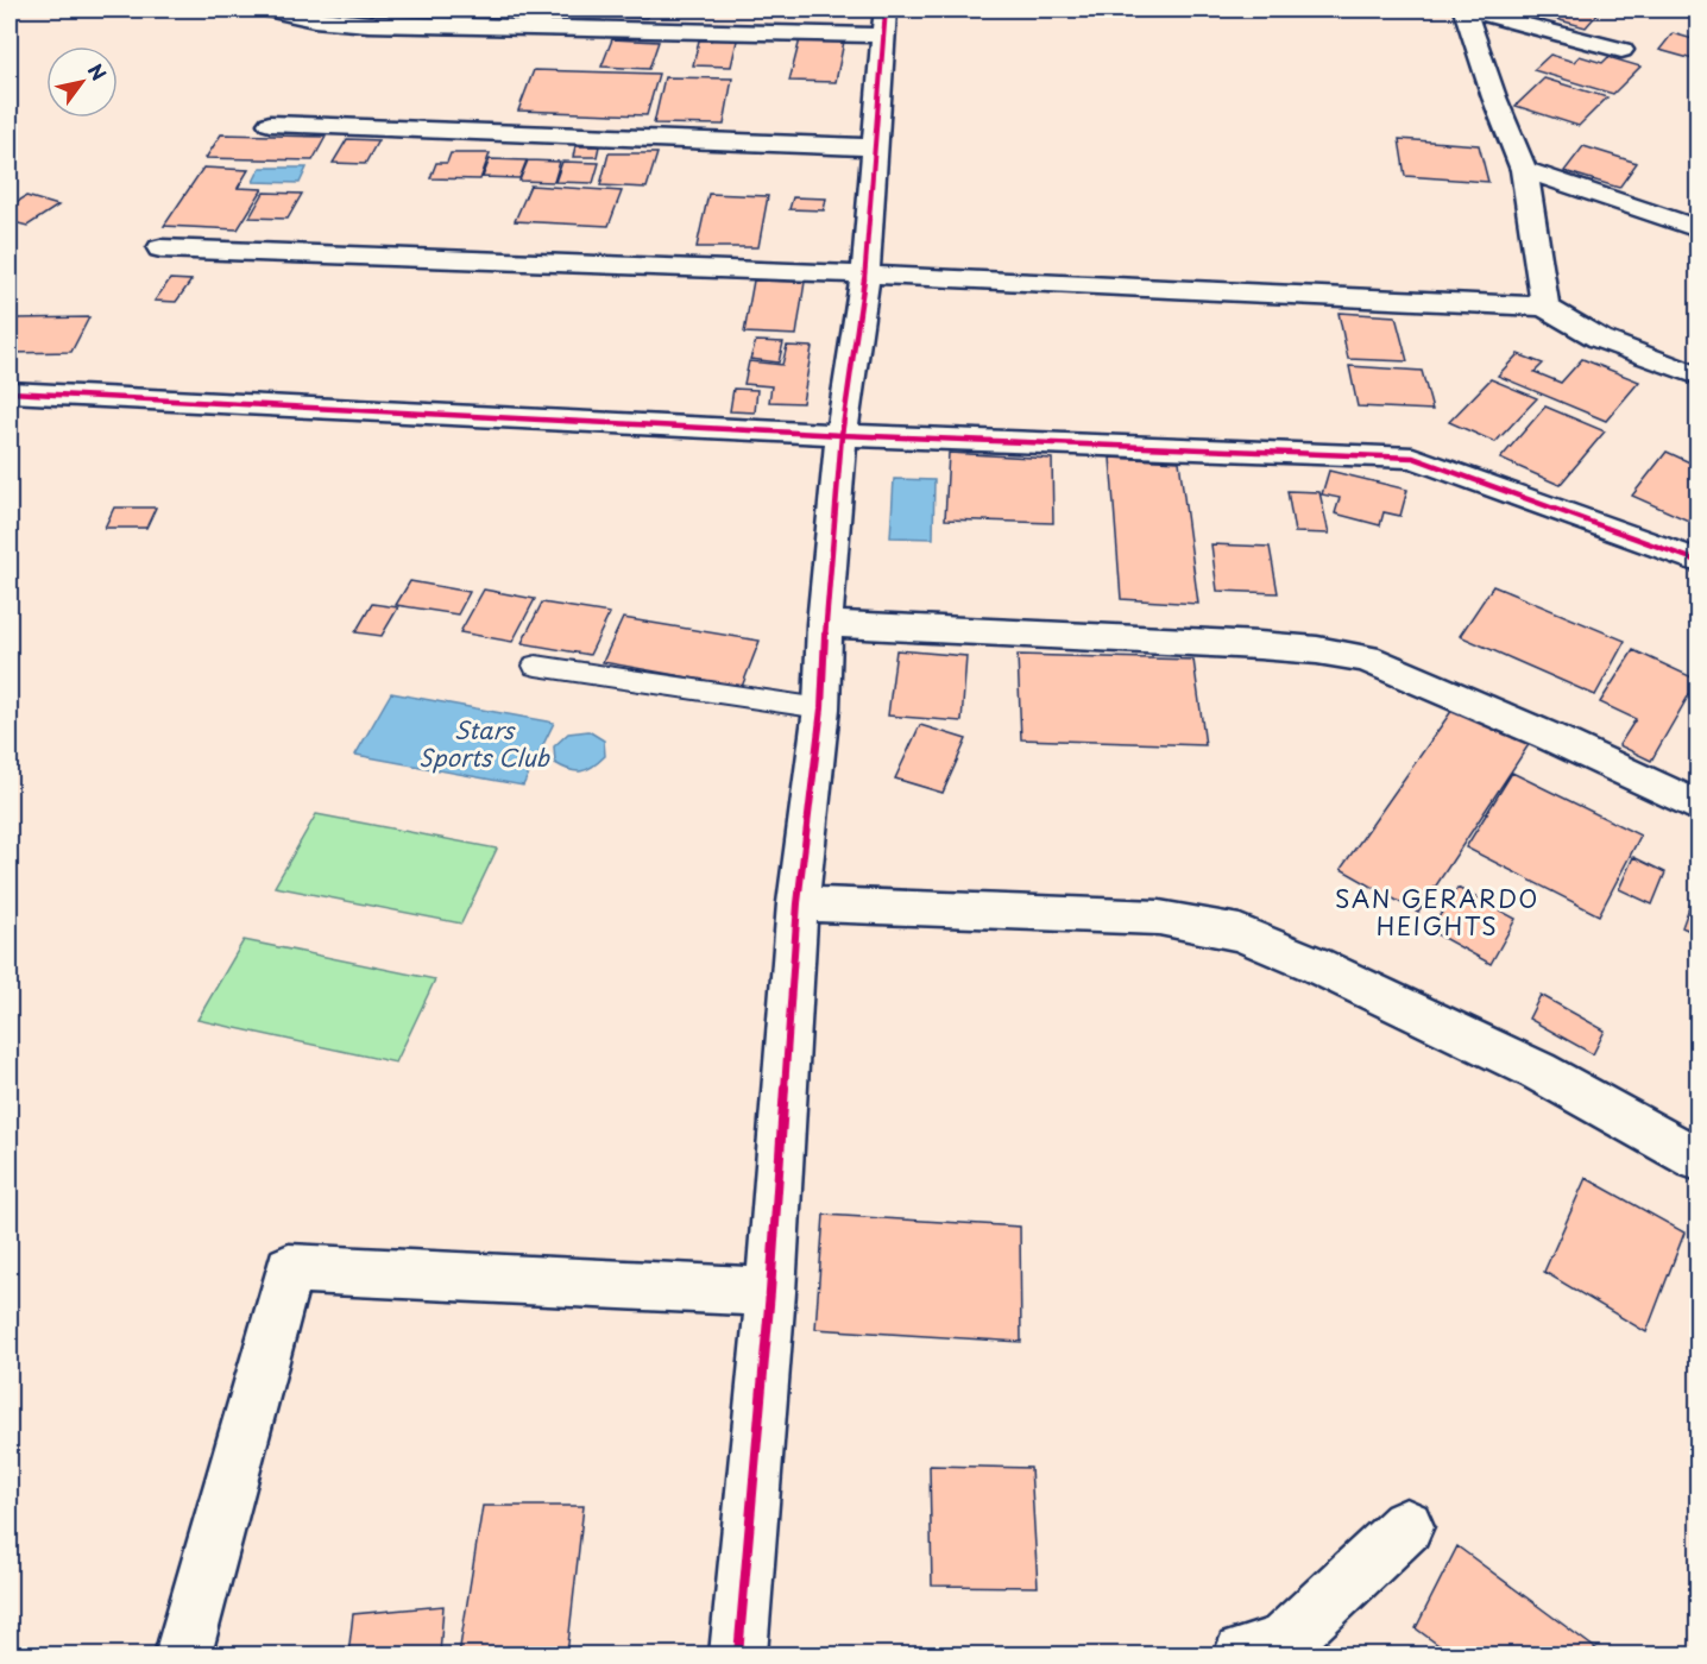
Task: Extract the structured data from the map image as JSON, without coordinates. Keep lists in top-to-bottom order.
{
  "districts": ["SAN GERARDO HEIGHTS"],
  "water": ["Stars Sports Club"],
  "north": "top right"
}
